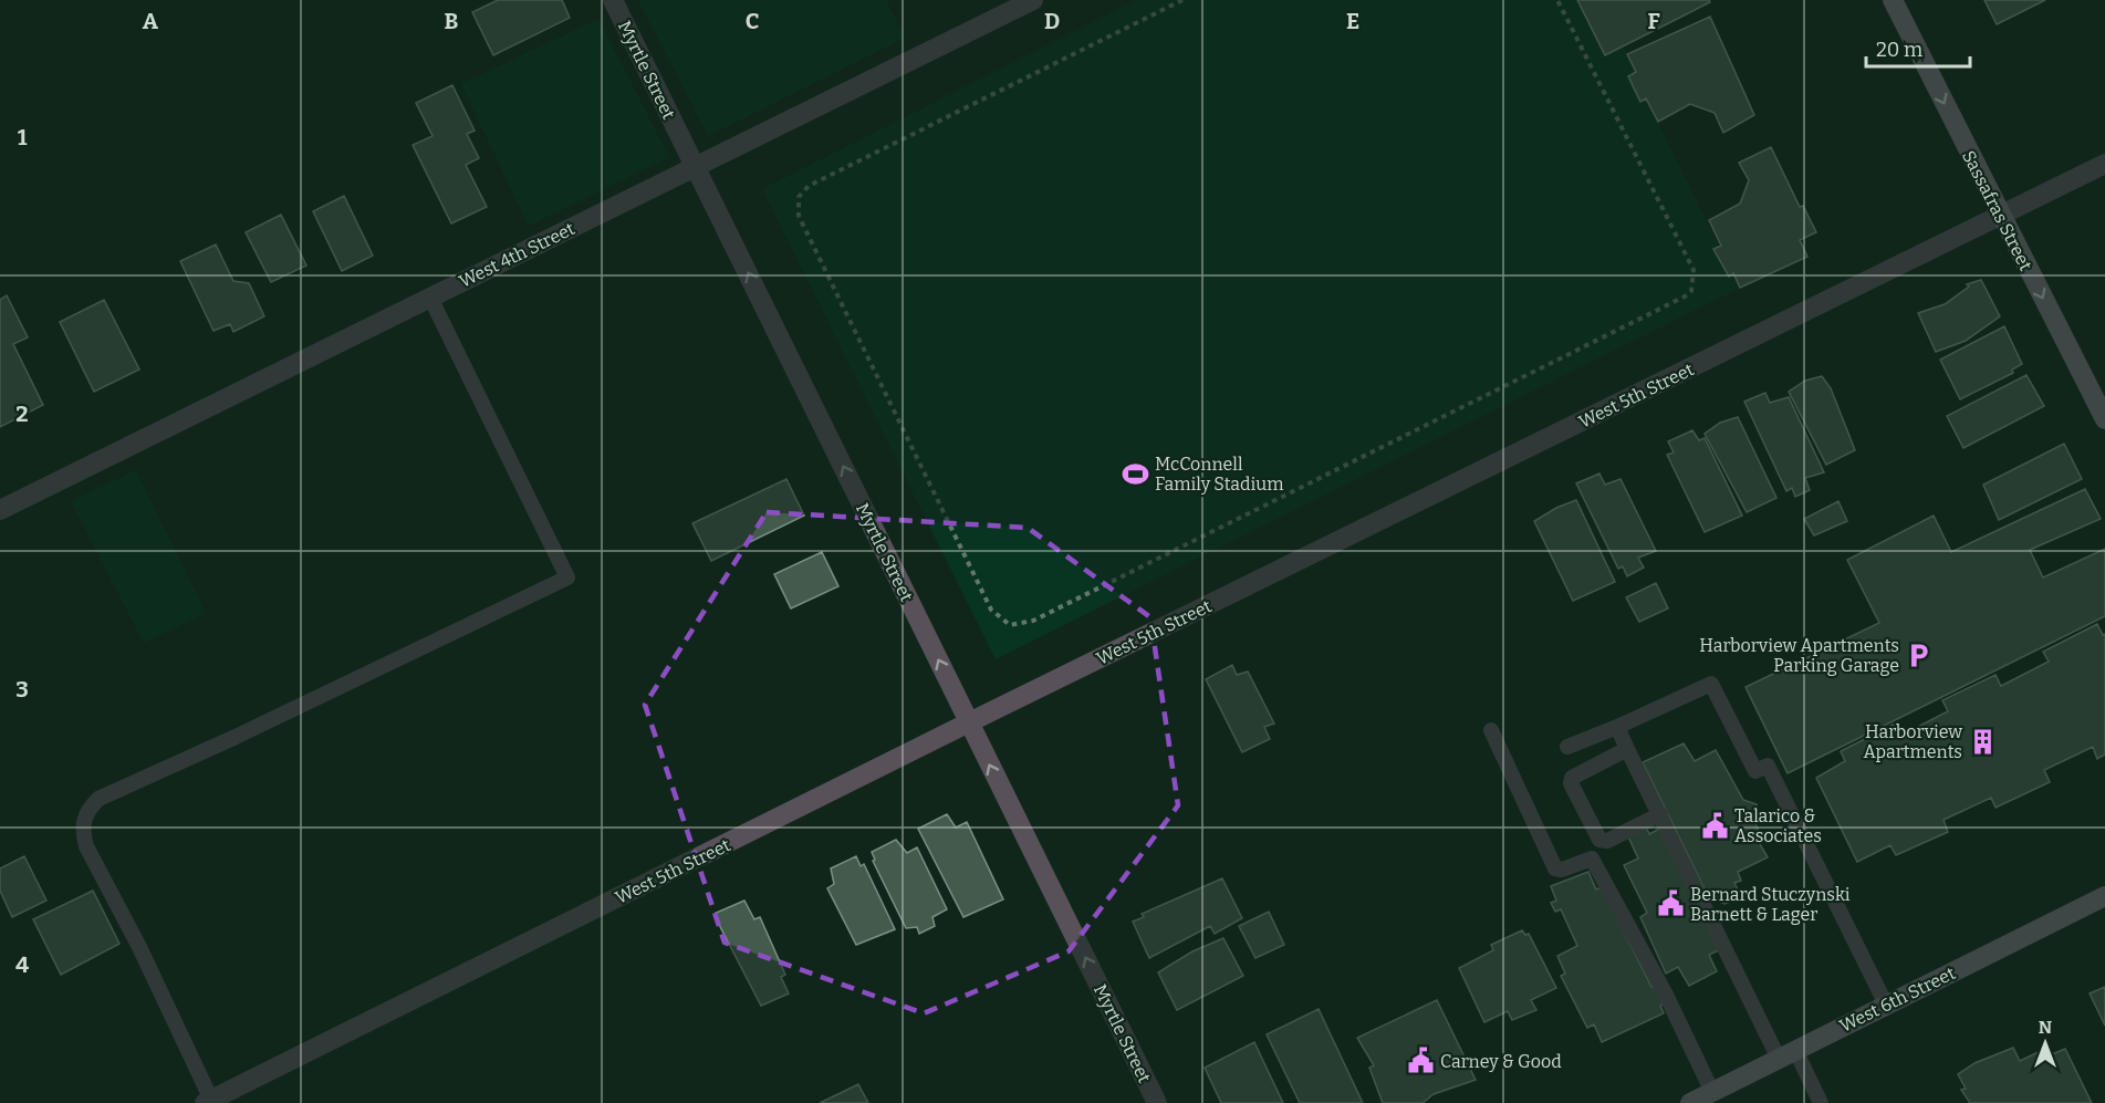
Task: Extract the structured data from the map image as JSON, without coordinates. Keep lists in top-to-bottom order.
{
  "streets": {
    "street": [
      "Myrtle Street",
      "Sassafras Street",
      "West 4th Street",
      "West 5th Street",
      "West 6th Street"
    ]
  },
  "crossings": [
    ["Myrtle Street", "West 4th Street"],
    ["Myrtle Street", "West 5th Street"],
    ["Sassafras Street", "West 5th Street"]
  ],
  "one_way": ["Myrtle Street", "Sassafras Street"],
  "places": {
    "sports": ["McConnell Family Stadium"],
    "parking": ["Harborview Apartments Parking Garage"],
    "building": ["Harborview Apartments"],
    "public building": ["Talarico & Associates", "Bernard Stuczynski Barnett & Lager", "Carney & Good"]
  },
  "scale_bar": "20 m",
  "north": "top",
  "grid": {
    "columns": [
      "A",
      "B",
      "C",
      "D",
      "E",
      "F"
    ],
    "rows": [
      "1",
      "2",
      "3",
      "4"
    ]
  }
}
